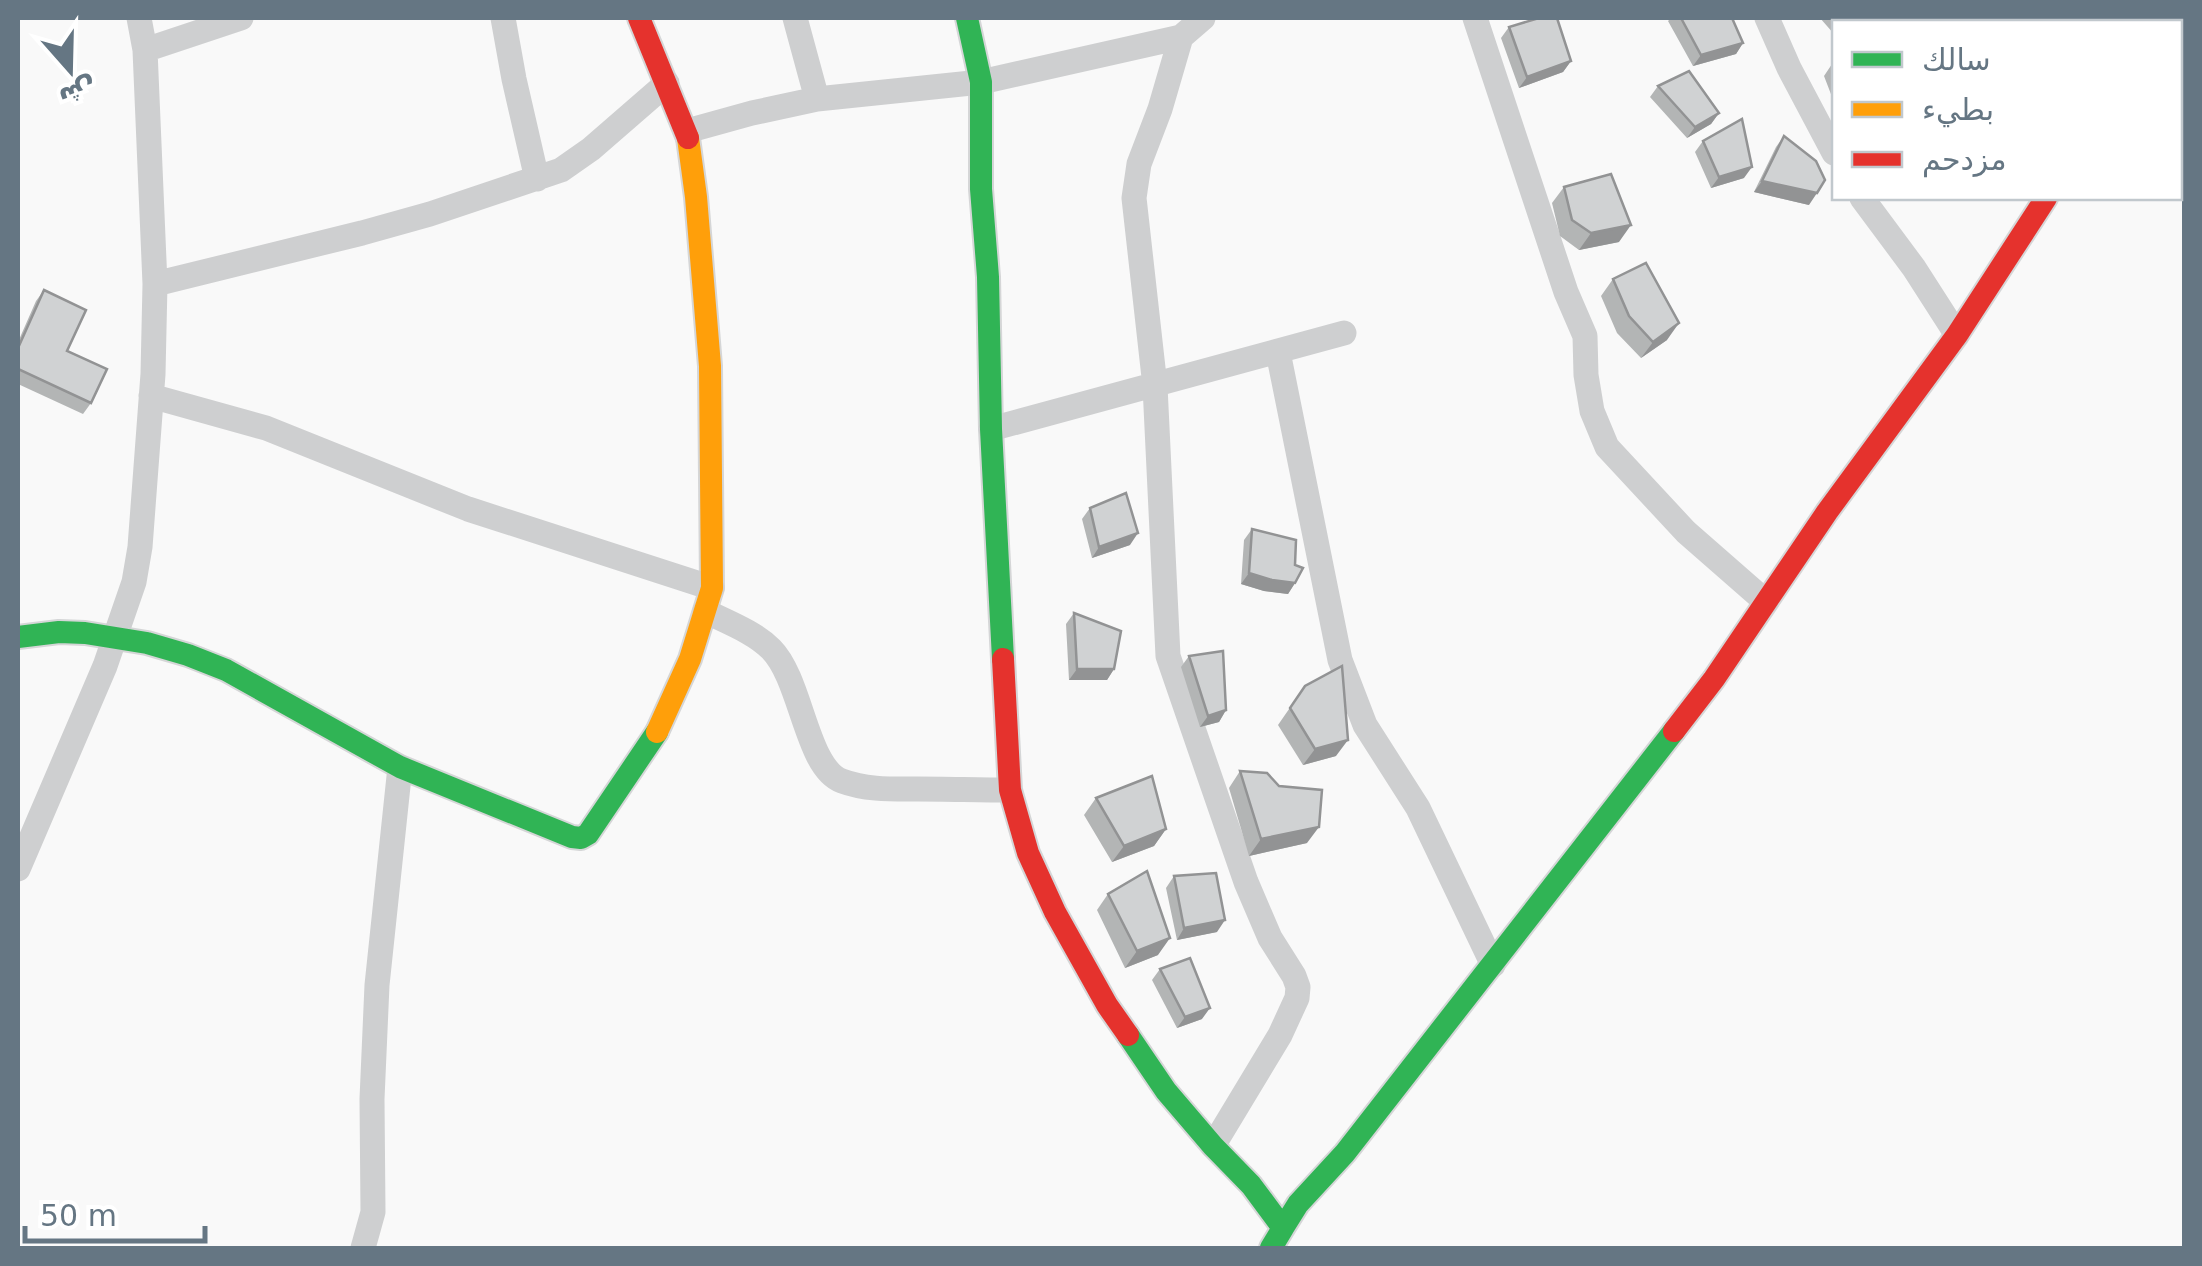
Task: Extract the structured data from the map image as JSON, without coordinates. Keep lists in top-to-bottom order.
{
  "legend": ["سالك", "بطيء", "مزدحم"],
  "scale_bar": "50 m",
  "north": "bottom"
}
